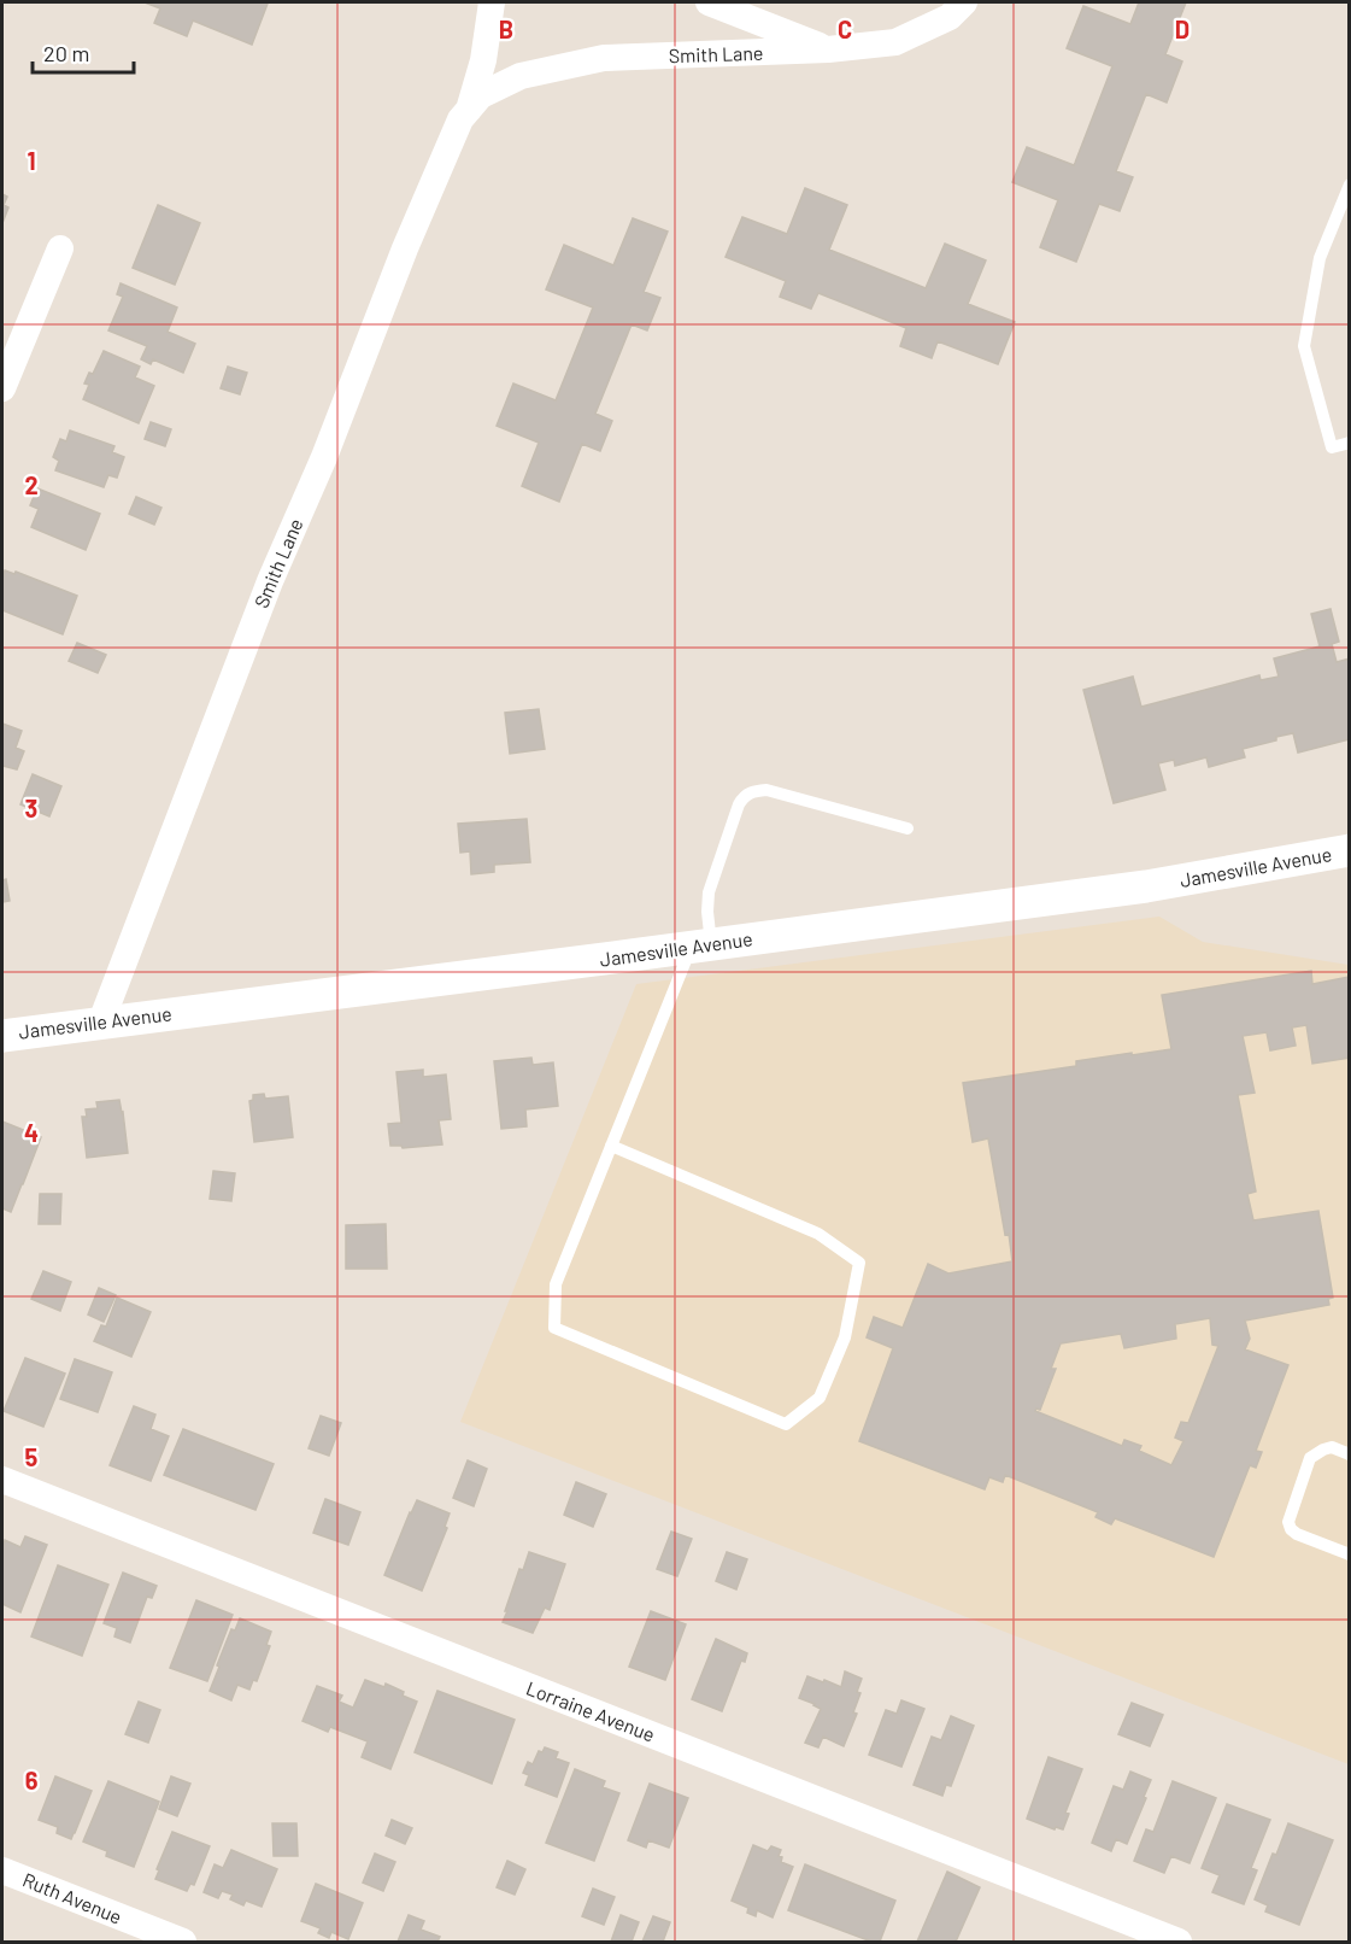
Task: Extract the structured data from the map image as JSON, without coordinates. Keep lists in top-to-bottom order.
{
  "streets": {
    "street": [
      "Smith Lane",
      "Jamesville Avenue",
      "Lorraine Avenue",
      "Ruth Avenue"
    ]
  },
  "crossings": [
    ["Smith Lane", "Jamesville Avenue"]
  ],
  "scale_bar": "20 m",
  "grid": {
    "columns": ["B", "C", "D"],
    "rows": [
      "1",
      "2",
      "3",
      "4",
      "5",
      "6"
    ]
  }
}
